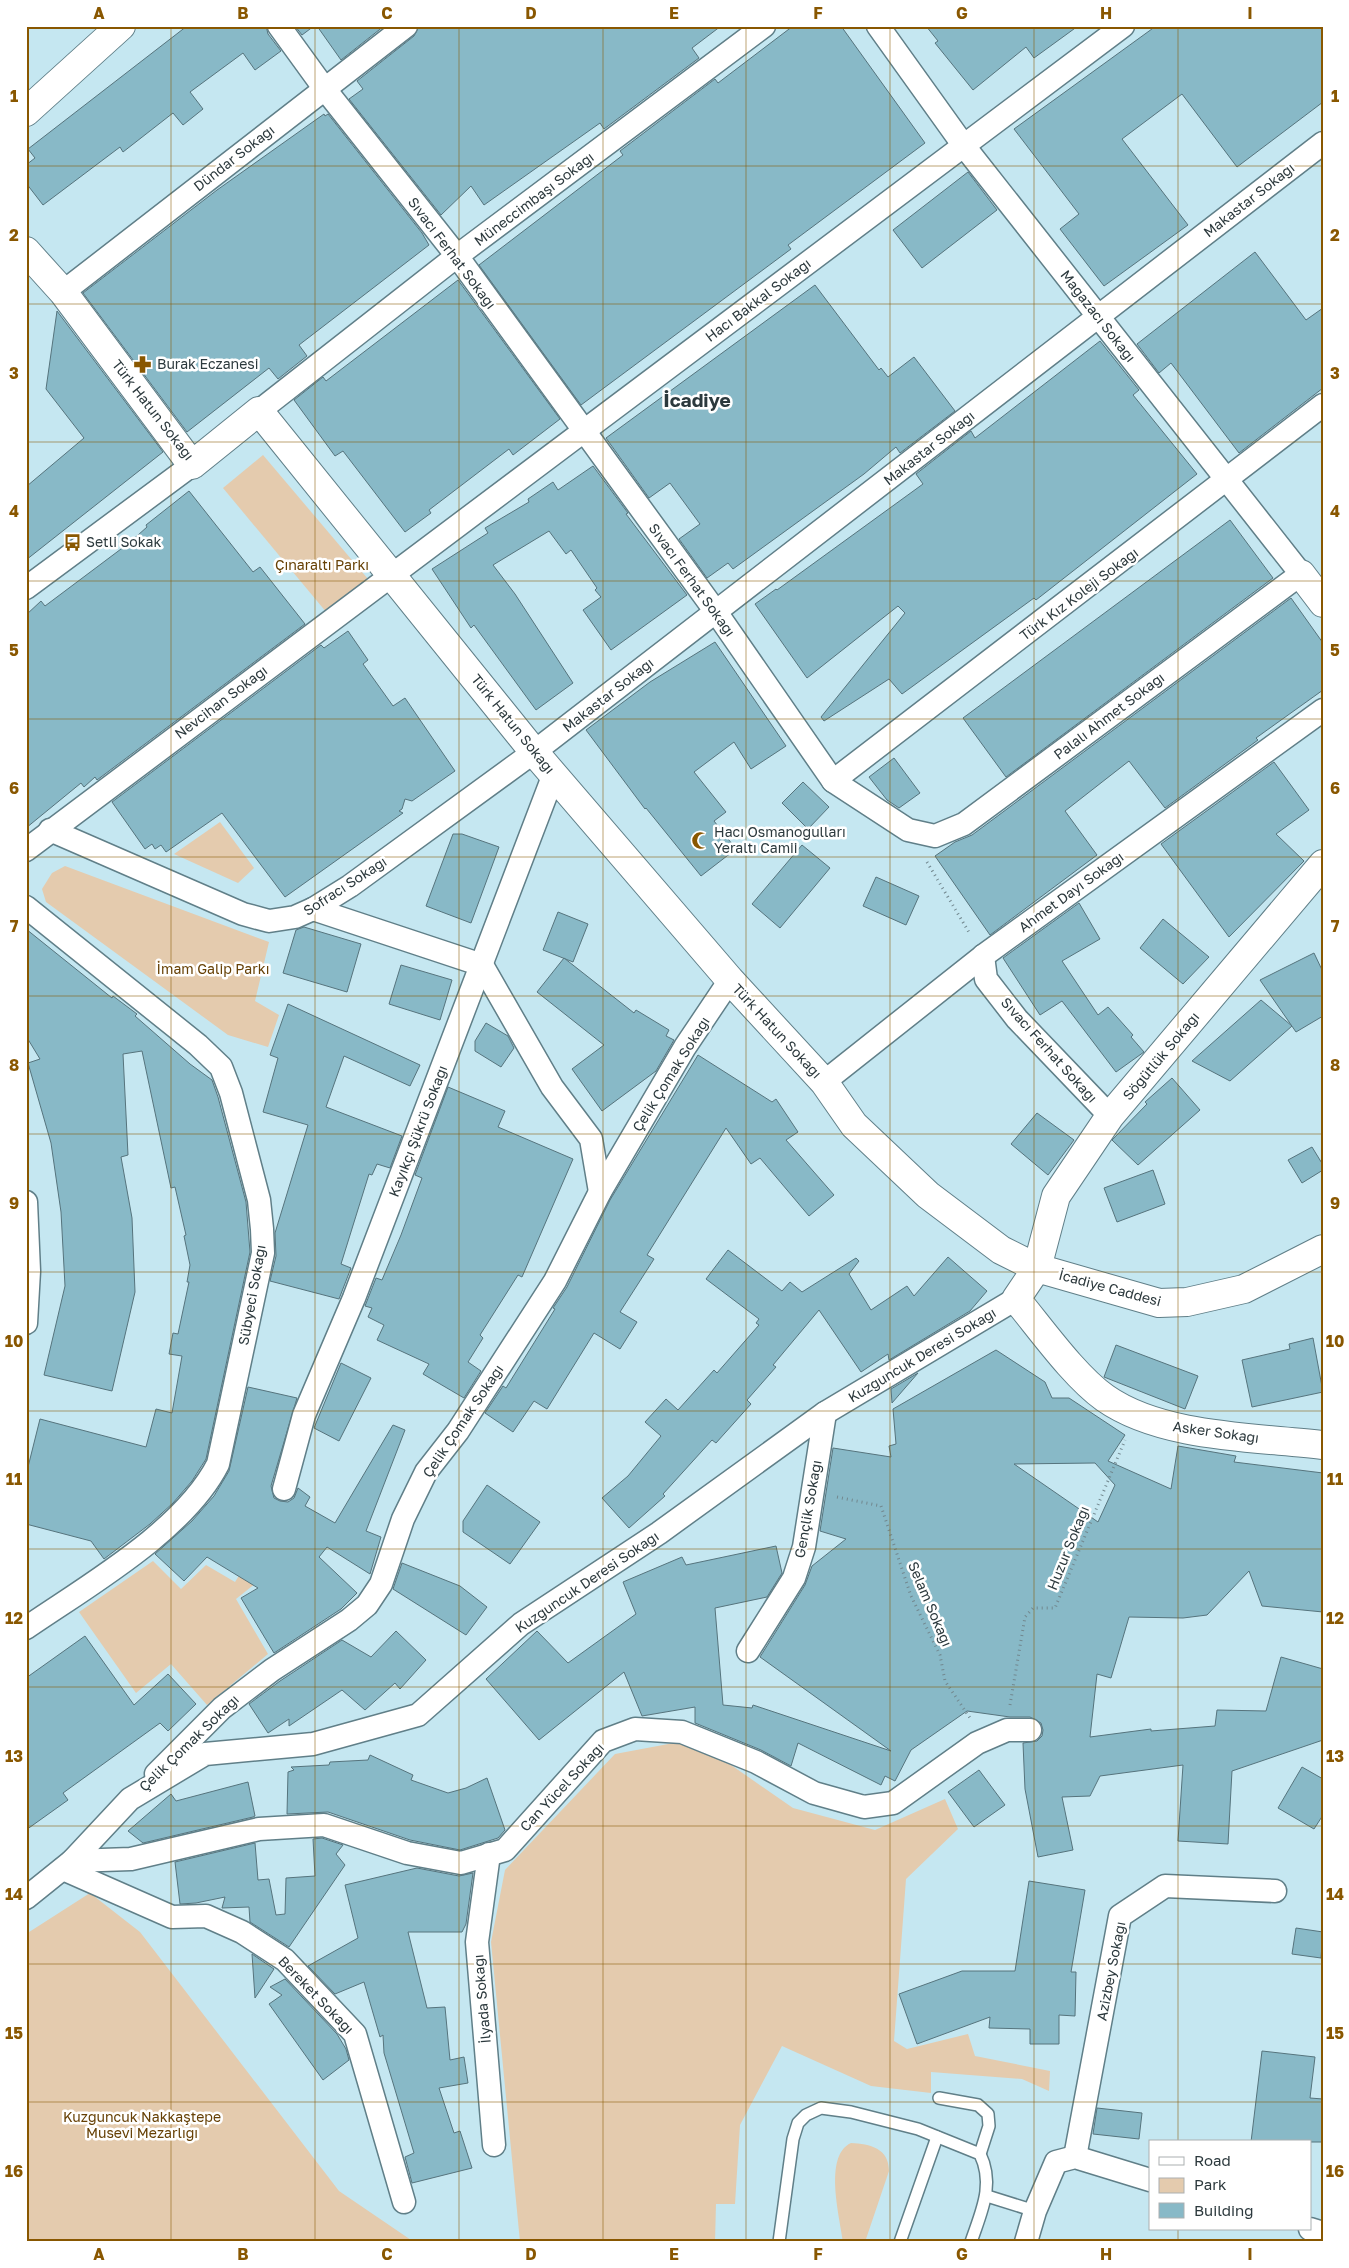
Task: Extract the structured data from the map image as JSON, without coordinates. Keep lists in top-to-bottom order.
{
  "streets": {
    "street": [
      "Dündar Sokağı",
      "Müneccimbaşı Sokağı",
      "Makastar Sokağı",
      "Sıvacı Ferhat Sokağı",
      "Hacı Bakkal Sokağı",
      "Mağazacı Sokağı",
      "Türk Hatun Sokağı",
      "Türk Kız Koleji Sokağı",
      "Nevcihan Sokağı",
      "Palalı Ahmet Sokağı",
      "Sofracı Sokağı",
      "Ahmet Dayı Sokağı",
      "Söğütlük Sokağı",
      "Çelik Çomak Sokağı",
      "Kayıkçı Şükrü Sokağı",
      "İcadiye Caddesi",
      "Sübyeci Sokağı",
      "Kuzguncuk Deresi Sokağı",
      "Asker Sokağı",
      "Gençlik Sokağı",
      "Can Yücel Sokağı",
      "Azizbey Sokağı",
      "Bereket Sokağı",
      "İlyada Sokağı"
    ],
    "path": ["Huzur Sokağı", "Selam Sokağı"]
  },
  "crossings": [
    ["Dündar Sokağı", "Sıvacı Ferhat Sokağı"],
    ["Dündar Sokağı", "Türk Hatun Sokağı"],
    ["Müneccimbaşı Sokağı", "Sıvacı Ferhat Sokağı"],
    ["Müneccimbaşı Sokağı", "Türk Hatun Sokağı"],
    ["Makastar Sokağı", "Sıvacı Ferhat Sokağı"],
    ["Makastar Sokağı", "Mağazacı Sokağı"],
    ["Makastar Sokağı", "Türk Hatun Sokağı"],
    ["Makastar Sokağı", "Sofracı Sokağı"],
    ["Sıvacı Ferhat Sokağı", "Hacı Bakkal Sokağı"],
    ["Sıvacı Ferhat Sokağı", "Türk Kız Koleji Sokağı"],
    ["Sıvacı Ferhat Sokağı", "Palalı Ahmet Sokağı"],
    ["Sıvacı Ferhat Sokağı", "Ahmet Dayı Sokağı"],
    ["Sıvacı Ferhat Sokağı", "Söğütlük Sokağı"],
    ["Hacı Bakkal Sokağı", "Mağazacı Sokağı"],
    ["Hacı Bakkal Sokağı", "Türk Hatun Sokağı"],
    ["Hacı Bakkal Sokağı", "Nevcihan Sokağı"],
    ["Mağazacı Sokağı", "Türk Kız Koleji Sokağı"],
    ["Mağazacı Sokağı", "Palalı Ahmet Sokağı"],
    ["Türk Hatun Sokağı", "Nevcihan Sokağı"],
    ["Türk Hatun Sokağı", "Sofracı Sokağı"],
    ["Türk Hatun Sokağı", "Ahmet Dayı Sokağı"],
    ["Türk Hatun Sokağı", "Söğütlük Sokağı"],
    ["Türk Hatun Sokağı", "Çelik Çomak Sokağı"],
    ["Türk Hatun Sokağı", "Kayıkçı Şükrü Sokağı"],
    ["Türk Hatun Sokağı", "İcadiye Caddesi"],
    ["Nevcihan Sokağı", "Sofracı Sokağı"],
    ["Söğütlük Sokağı", "İcadiye Caddesi"],
    ["Çelik Çomak Sokağı", "Kuzguncuk Deresi Sokağı"],
    ["Kuzguncuk Deresi Sokağı", "Asker Sokağı"],
    ["Kuzguncuk Deresi Sokağı", "Gençlik Sokağı"],
    ["Kuzguncuk Deresi Sokağı", "Can Yücel Sokağı"],
    ["Kuzguncuk Deresi Sokağı", "Bereket Sokağı"],
    ["Asker Sokağı", "Huzur Sokağı"],
    ["Gençlik Sokağı", "Selam Sokağı"],
    ["Huzur Sokağı", "Selam Sokağı"],
    ["Huzur Sokağı", "Can Yücel Sokağı"],
    ["Selam Sokağı", "Can Yücel Sokağı"],
    ["Can Yücel Sokağı", "Bereket Sokağı"],
    ["Can Yücel Sokağı", "İlyada Sokağı"]
  ],
  "districts": ["İcadiye"],
  "parks": ["Çınaraltı Parkı", "İmam Galip Parkı", "Kuzguncuk Nakkaştepe Musevi Mezarlığı"],
  "places": {
    "pharmacy": ["Burak Eczanesi"],
    "bus stop": ["Setli Sokak"],
    "mosque": ["Hacı Osmanoğulları Yeraltı Camii"]
  },
  "legend": ["Road", "Park", "Building"],
  "grid": {
    "columns": [
      "A",
      "B",
      "C",
      "D",
      "E",
      "F",
      "G",
      "H",
      "I"
    ],
    "rows": [
      "1",
      "2",
      "3",
      "4",
      "5",
      "6",
      "7",
      "8",
      "9",
      "10",
      "11",
      "12",
      "13",
      "14",
      "15",
      "16"
    ]
  }
}
